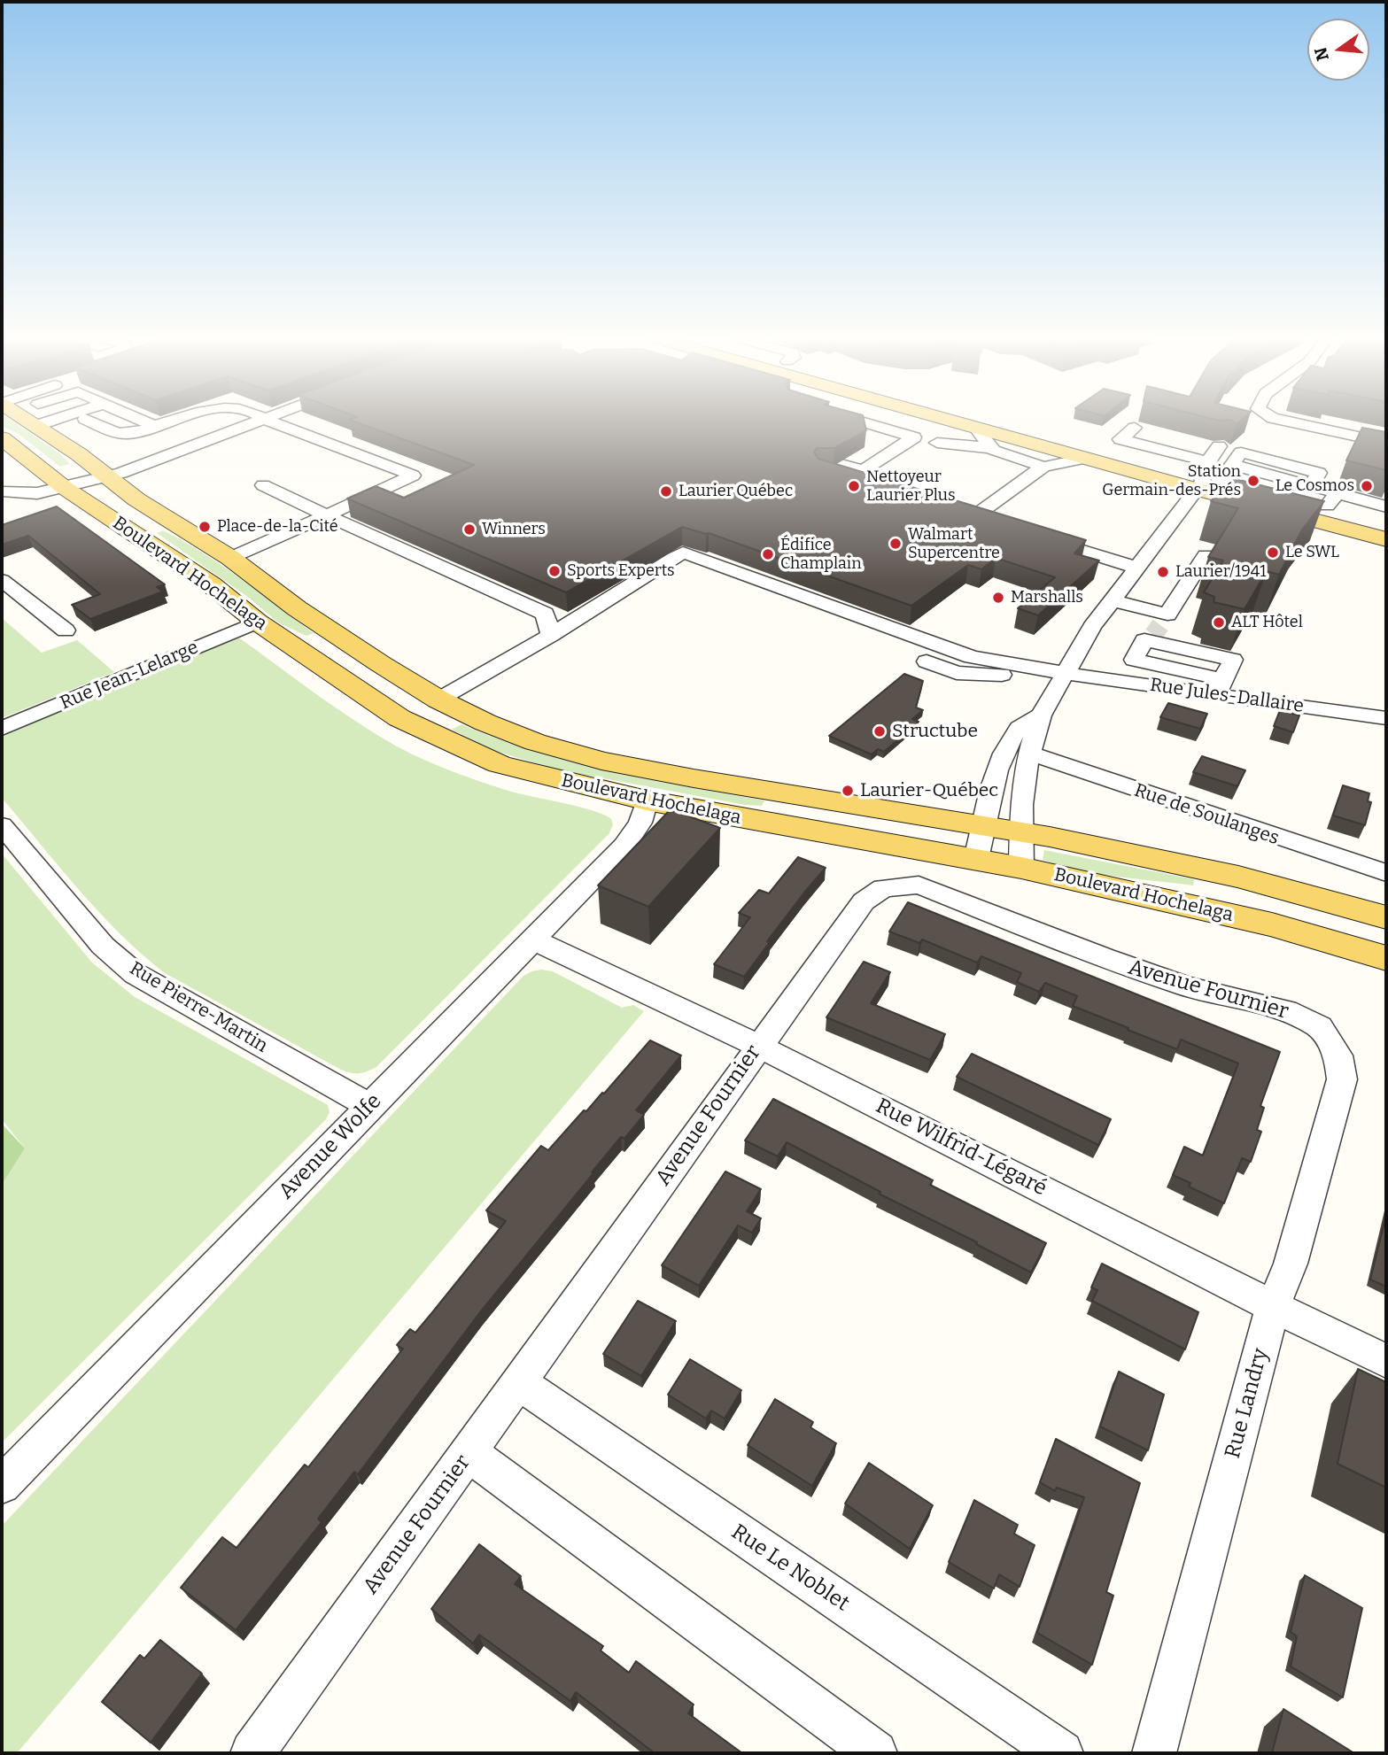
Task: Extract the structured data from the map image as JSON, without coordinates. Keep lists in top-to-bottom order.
{
  "streets": {
    "main road": ["Boulevard Hochelaga"],
    "street": [
      "Rue Jean-Lelarge",
      "Rue Jules-Dallaire",
      "Rue de Soulanges",
      "Avenue Fournier",
      "Rue Pierre-Martin",
      "Avenue Wolfe",
      "Rue Wilfrid-Légaré",
      "Rue Landry",
      "Rue Le Noblet"
    ]
  },
  "crossings": [
    ["Boulevard Hochelaga", "Rue Jean-Lelarge"],
    ["Boulevard Hochelaga", "Avenue Wolfe"],
    ["Avenue Fournier", "Rue Wilfrid-Légaré"],
    ["Avenue Fournier", "Rue Landry"],
    ["Avenue Fournier", "Rue Le Noblet"],
    ["Rue Pierre-Martin", "Avenue Wolfe"],
    ["Avenue Wolfe", "Rue Wilfrid-Légaré"],
    ["Rue Wilfrid-Légaré", "Rue Landry"]
  ],
  "places": [
    "Station Germain-des-Prés",
    "Nettoyeur Laurier Plus",
    "Le Cosmos",
    "Laurier Québec",
    "Place-de-la-Cité",
    "Winners",
    "Walmart Supercentre",
    "Le SWL",
    "Édifice Champlain",
    "Sports Experts",
    "Laurier/1941",
    "Marshalls",
    "ALT Hôtel",
    "Structube",
    "Laurier-Québec"
  ],
  "north": "left"
}
